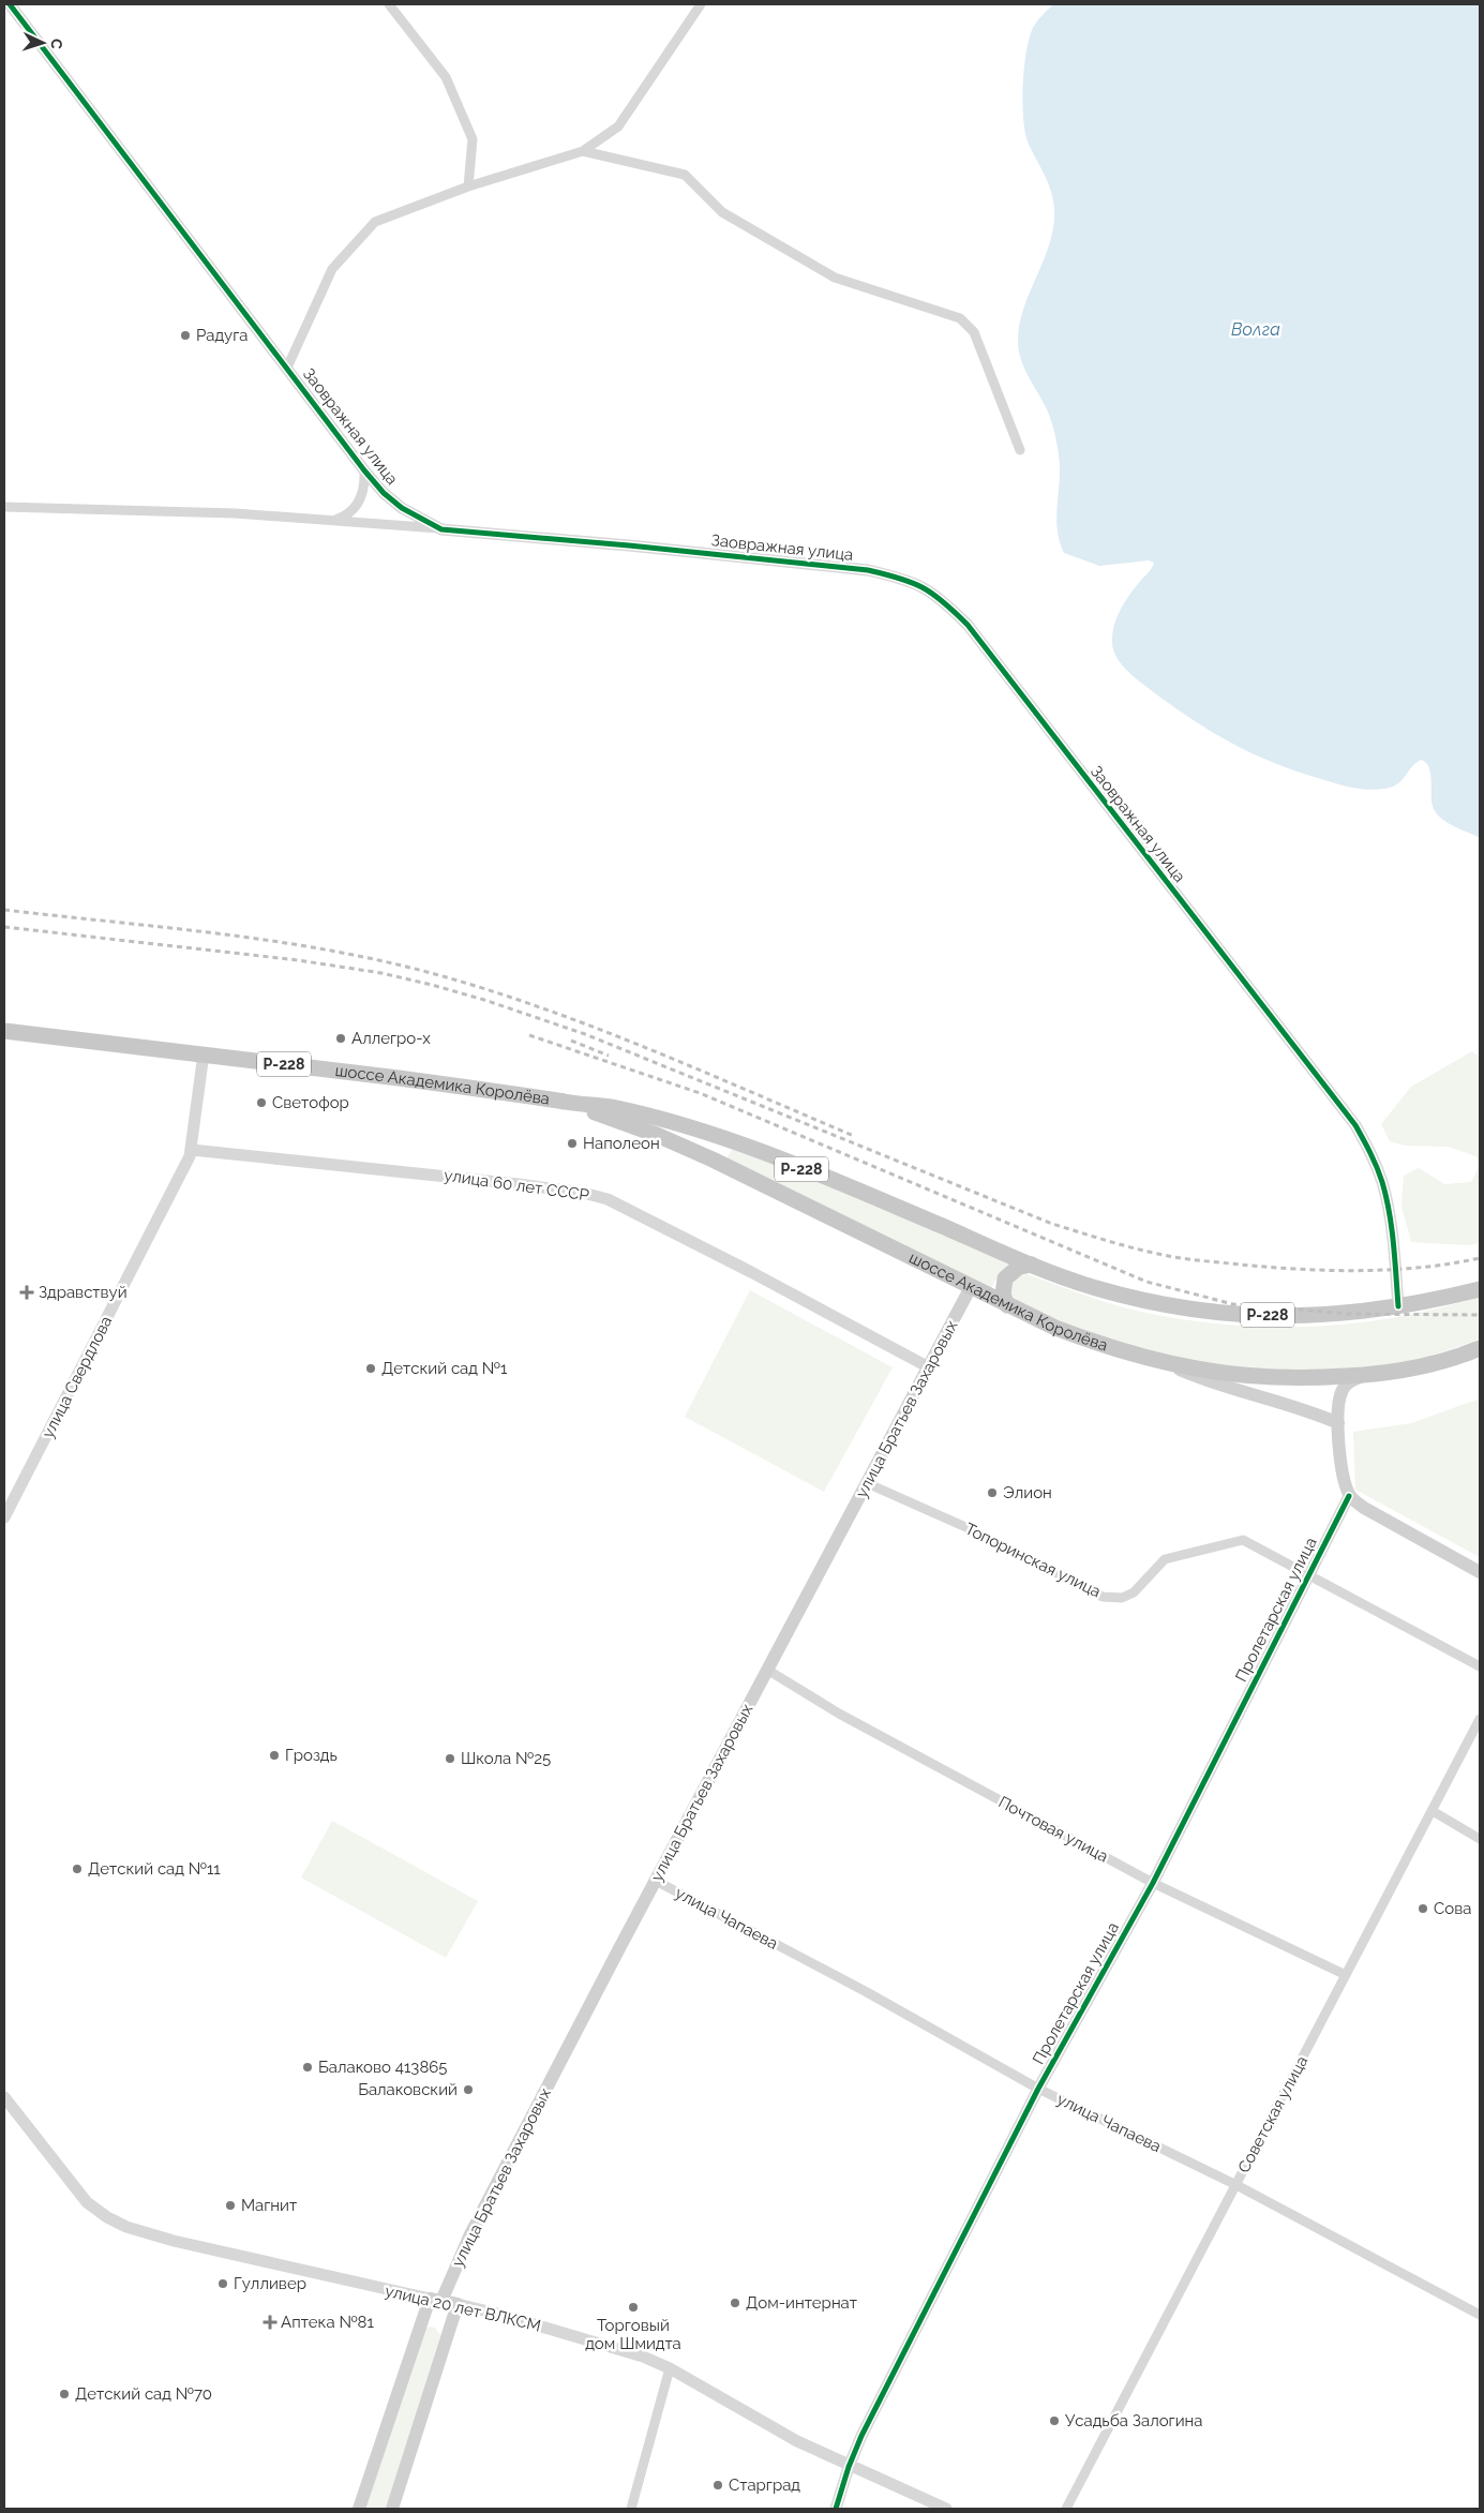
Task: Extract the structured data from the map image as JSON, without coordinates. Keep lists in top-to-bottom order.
{
  "streets": {
    "highway": ["Р-228", "шоссе Академика Королёва"],
    "main road": ["улица Братьев Захаровых", "улица 20 лет ВЛКСМ"],
    "street": [
      "Заовражная улица",
      "улица 60 лет СССР",
      "улица Свердлова",
      "Топоринская улица",
      "Пролетарская улица",
      "Почтовая улица",
      "улица Чапаева",
      "Советская улица"
    ]
  },
  "crossings": [
    ["Заовражная улица", "шоссе Академика Королёва"],
    ["шоссе Академика Королёва", "улица Свердлова"],
    ["шоссе Академика Королёва", "улица Братьев Захаровых"],
    ["улица 60 лет СССР", "улица Свердлова"],
    ["улица 60 лет СССР", "улица Братьев Захаровых"],
    ["улица Братьев Захаровых", "Топоринская улица"],
    ["улица Братьев Захаровых", "Почтовая улица"],
    ["улица Братьев Захаровых", "улица Чапаева"],
    ["улица Братьев Захаровых", "улица 20 лет ВЛКСМ"],
    ["Топоринская улица", "Пролетарская улица"],
    ["Пролетарская улица", "Почтовая улица"],
    ["Пролетарская улица", "улица Чапаева"],
    ["Пролетарская улица", "улица 20 лет ВЛКСМ"],
    ["Почтовая улица", "Советская улица"],
    ["улица Чапаева", "Советская улица"]
  ],
  "water": ["Волга"],
  "places": {
    "other": [
      "Радуга",
      "Аллегро-х",
      "Светофор",
      "Наполеон",
      "Детский сад №1",
      "Элион",
      "Гроздь",
      "Школа №25",
      "Детский сад №11",
      "Сова",
      "Балаково 413865",
      "Балаковский",
      "Магнит",
      "Гулливер",
      "Дом-интернат",
      "Торговый дом Шмидта",
      "Детский сад №70",
      "Усадьба Залогина",
      "Старград"
    ],
    "health": ["Здравствуй", "Аптека №81"]
  },
  "north": "right"
}
